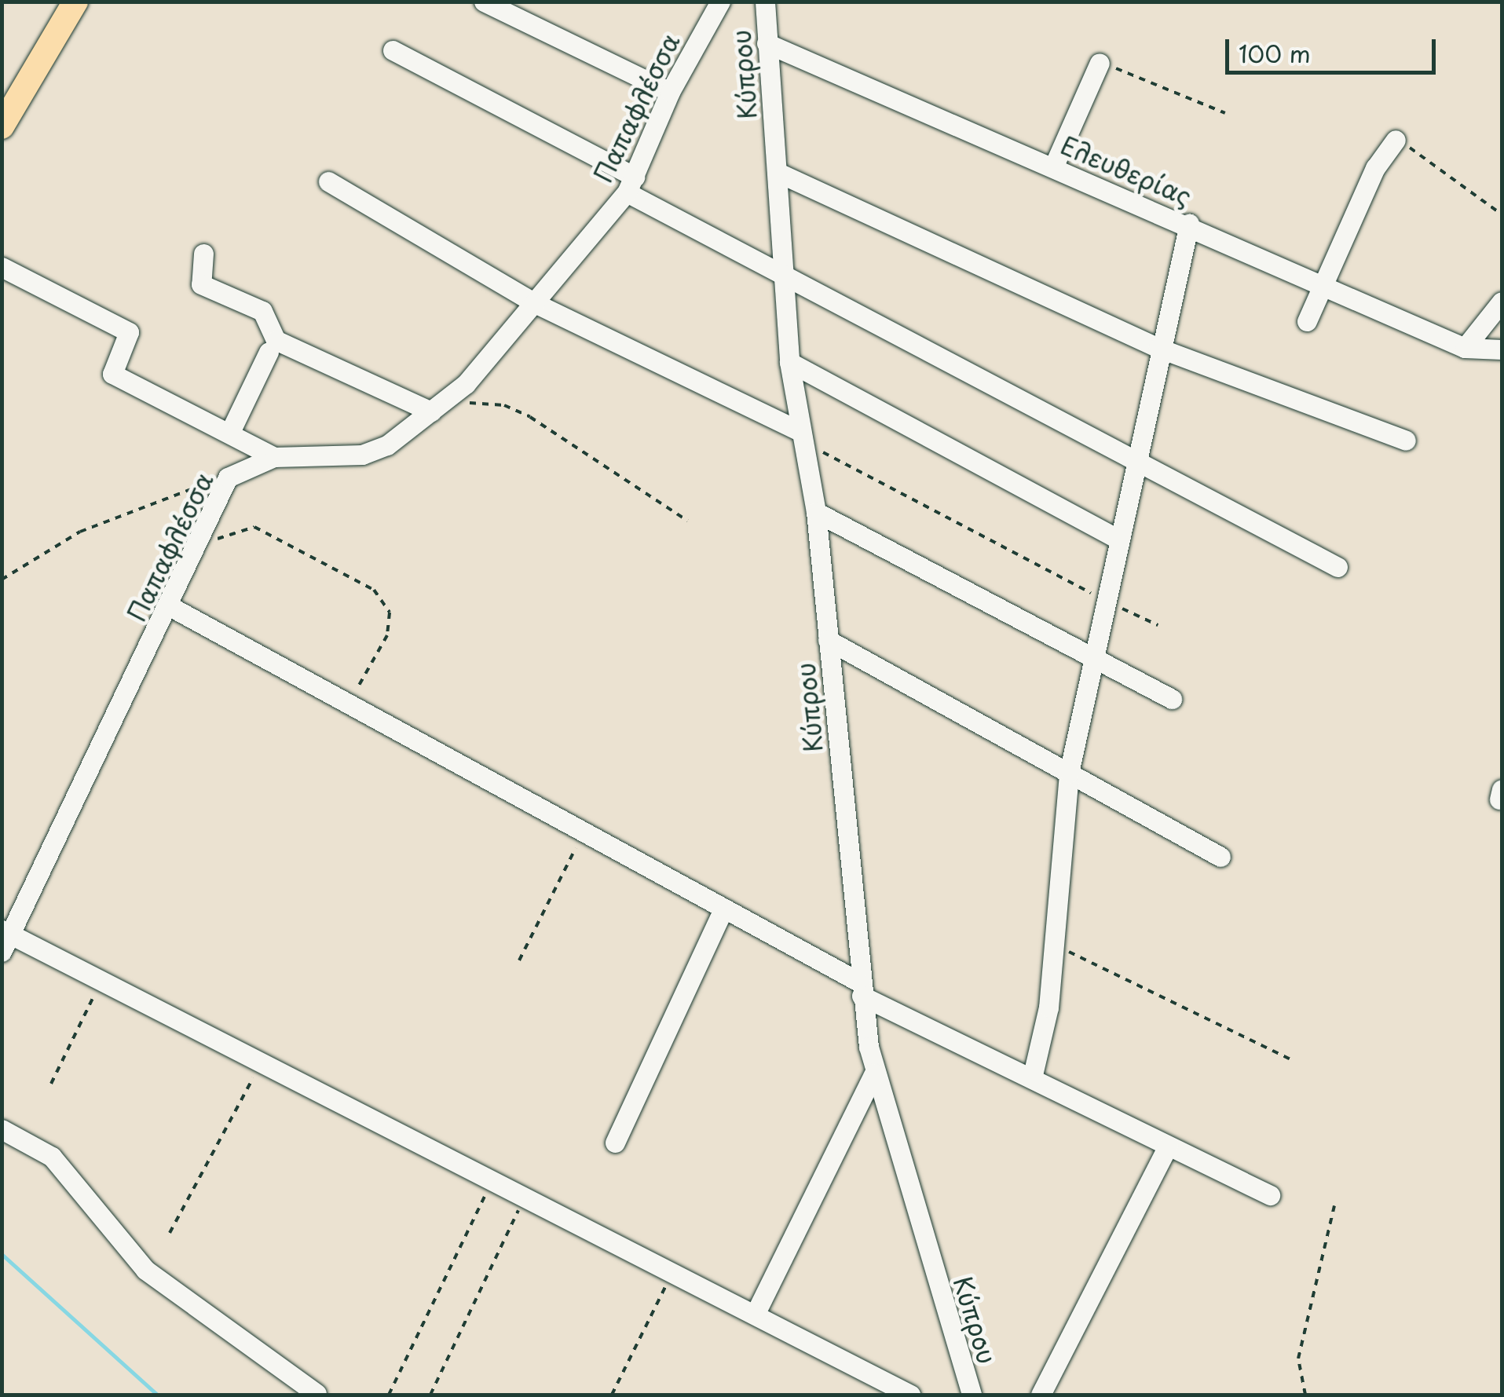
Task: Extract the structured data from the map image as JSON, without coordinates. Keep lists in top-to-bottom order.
{
  "streets": {
    "street": ["Κύπρου", "Παπαφλέσσα", "Ελευθερίας"]
  },
  "crossings": [
    ["Κύπρου", "Ελευθερίας"]
  ],
  "scale_bar": "100 m"
}
